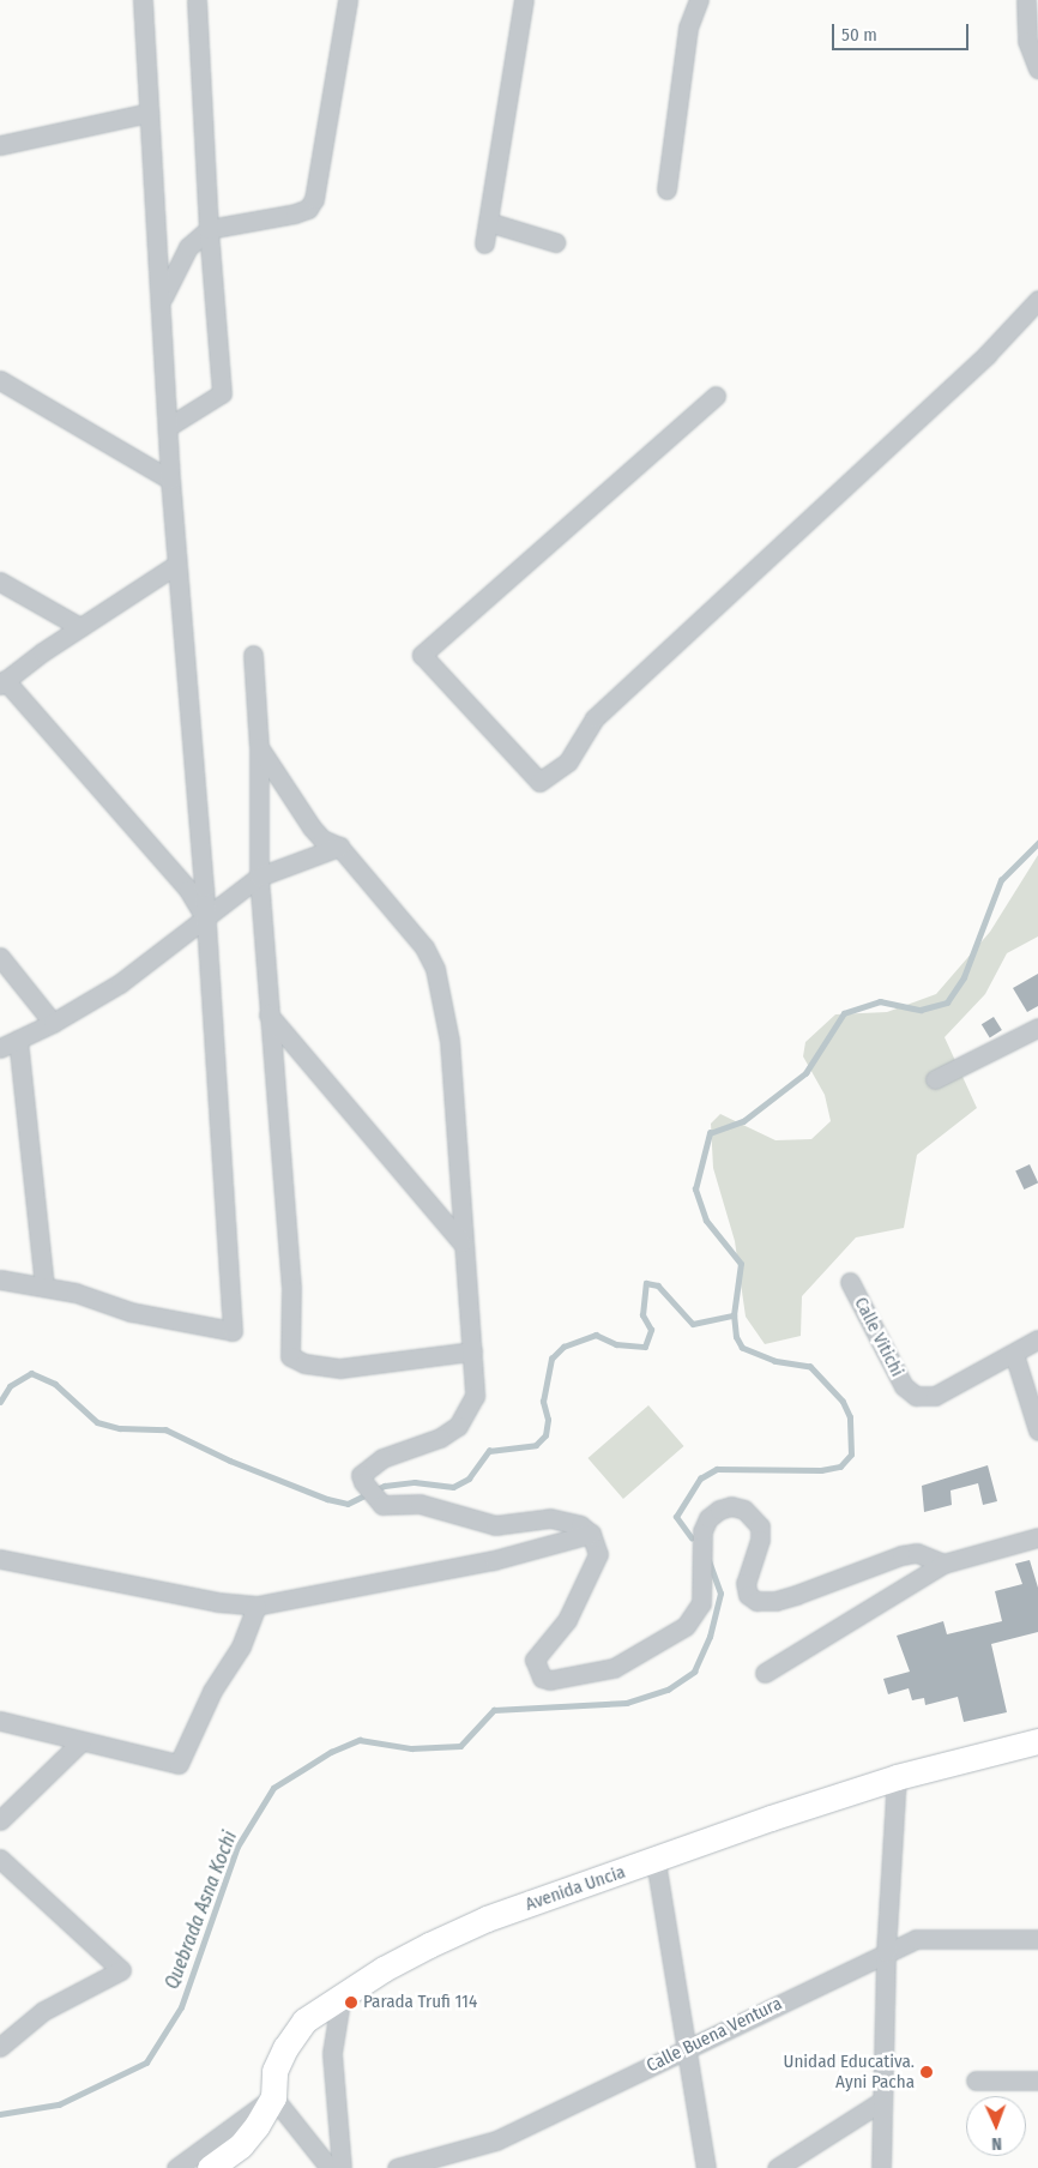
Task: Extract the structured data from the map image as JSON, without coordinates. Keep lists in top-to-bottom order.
{
  "streets": {
    "street": ["Calle Vitichi", "Avenida Uncia", "Calle Buena Ventura"]
  },
  "water": ["Quebrada Asna Kochi"],
  "places": ["Parada Trufi 114", "Unidad Educativa. Ayni Pacha"],
  "scale_bar": "50 m",
  "north": "bottom"
}
